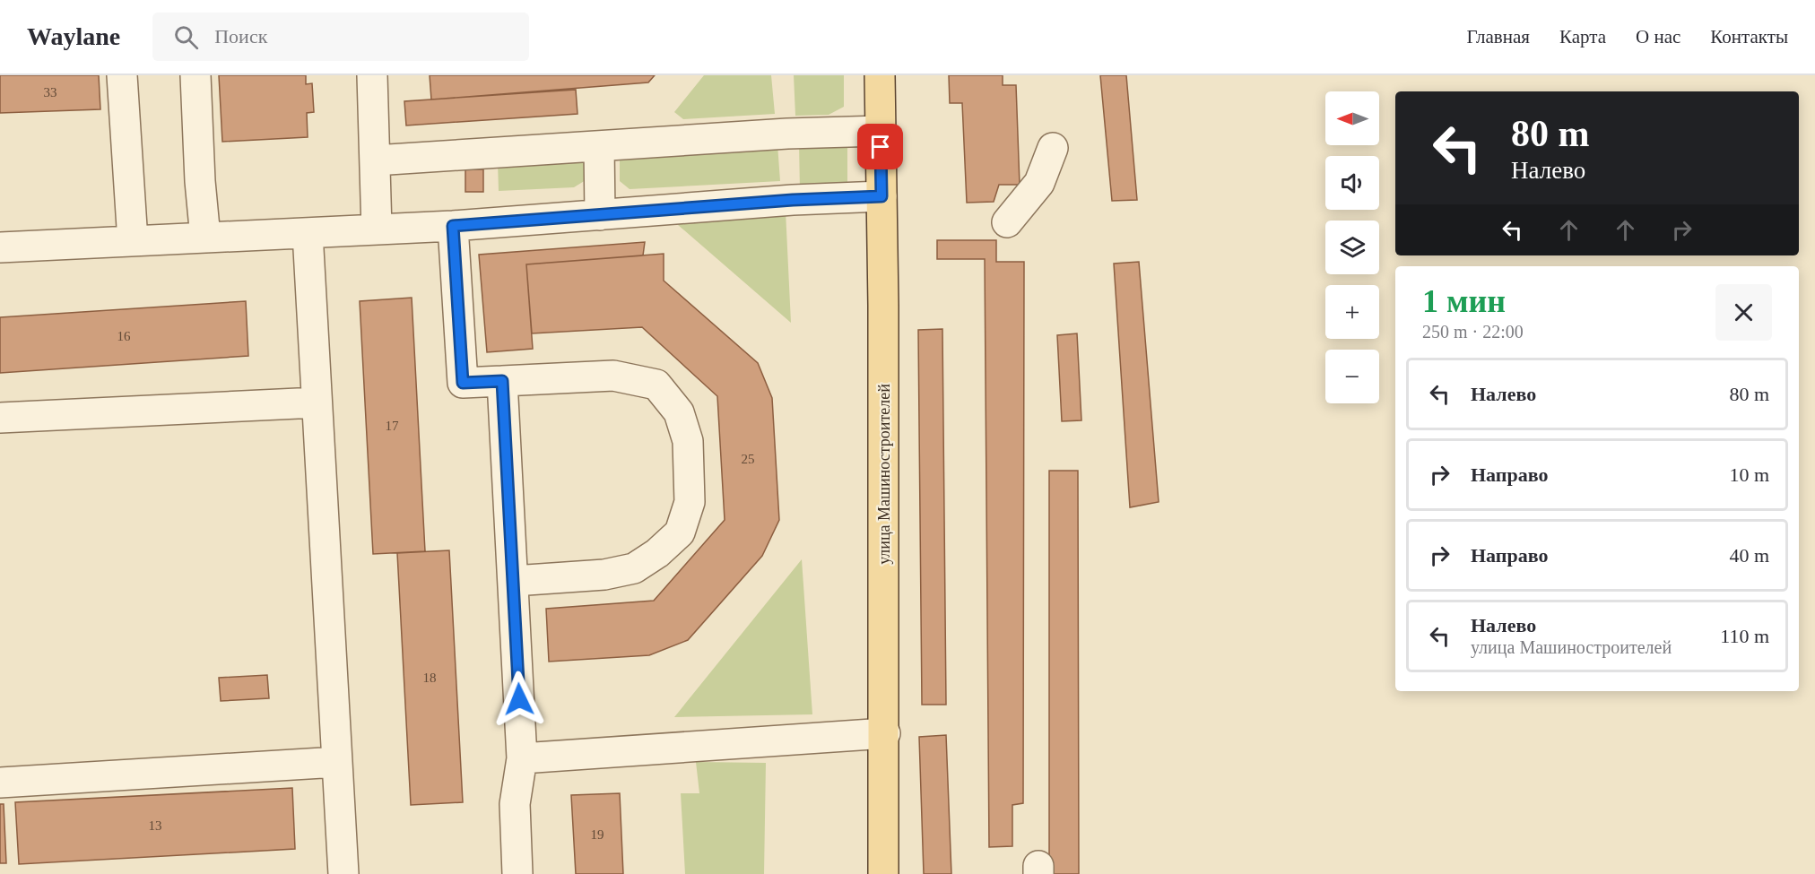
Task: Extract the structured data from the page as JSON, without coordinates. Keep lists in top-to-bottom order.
{
  "streets": {
    "main road": ["улица Машиностроителей"]
  },
  "house_numbers": [
    "33",
    "16",
    "17",
    "25",
    "18",
    "13",
    "19"
  ],
  "north": "left",
  "page": {
    "header": "Waylane",
    "search": "Поиск",
    "nav": [
      "Главная",
      "Карта",
      "О нас",
      "Контакты"
    ],
    "map_buttons": ["+", "−"],
    "turn": ["80 m", "Налево"],
    "heading": ["1 мин", "250 m · 22:00"],
    "list": [
      {
        "name": "Налево",
        "value": "80 m"
      },
      {
        "name": "Направо",
        "value": "10 m"
      },
      {
        "name": "Направо",
        "value": "40 m"
      },
      {
        "name": "Налево",
        "note": "улица Машиностроителей",
        "value": "110 m"
      }
    ]
  }
}
